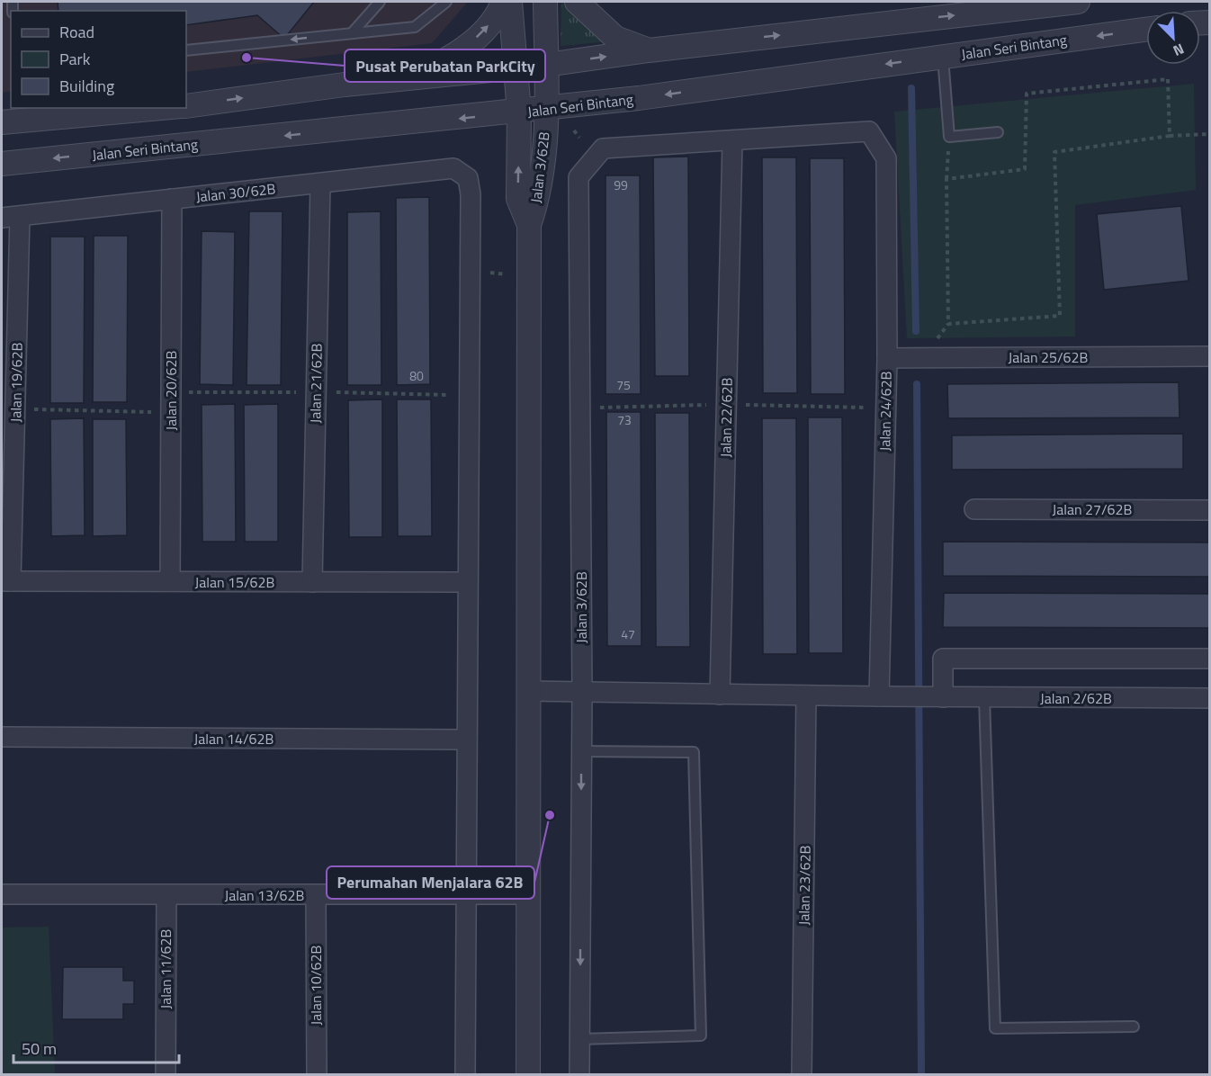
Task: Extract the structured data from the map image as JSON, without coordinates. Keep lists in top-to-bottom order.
{
  "streets": {
    "street": [
      "Jalan Seri Bintang",
      "Jalan 3/62B",
      "Jalan 30/62B",
      "Jalan 25/62B",
      "Jalan 19/62B",
      "Jalan 21/62B",
      "Jalan 20/62B",
      "Jalan 24/62B",
      "Jalan 22/62B",
      "Jalan 27/62B",
      "Jalan 15/62B",
      "Jalan 2/62B",
      "Jalan 14/62B",
      "Jalan 23/62B",
      "Jalan 13/62B",
      "Jalan 11/62B",
      "Jalan 10/62B"
    ]
  },
  "crossings": [
    ["Jalan Seri Bintang", "Jalan 3/62B"],
    ["Jalan 3/62B", "Jalan 24/62B"],
    ["Jalan 3/62B", "Jalan 22/62B"],
    ["Jalan 3/62B", "Jalan 2/62B"],
    ["Jalan 3/62B", "Jalan 13/62B"],
    ["Jalan 30/62B", "Jalan 19/62B"],
    ["Jalan 30/62B", "Jalan 21/62B"],
    ["Jalan 30/62B", "Jalan 20/62B"],
    ["Jalan 25/62B", "Jalan 24/62B"],
    ["Jalan 19/62B", "Jalan 15/62B"],
    ["Jalan 21/62B", "Jalan 15/62B"],
    ["Jalan 20/62B", "Jalan 15/62B"],
    ["Jalan 24/62B", "Jalan 22/62B"],
    ["Jalan 24/62B", "Jalan 2/62B"],
    ["Jalan 22/62B", "Jalan 2/62B"],
    ["Jalan 2/62B", "Jalan 23/62B"],
    ["Jalan 13/62B", "Jalan 11/62B"],
    ["Jalan 13/62B", "Jalan 10/62B"]
  ],
  "places": ["Pusat Perubatan ParkCity", "Perumahan Menjalara 62B"],
  "house_numbers": [
    "99",
    "80",
    "75",
    "73",
    "47"
  ],
  "legend": ["Road", "Park", "Building"],
  "scale_bar": "50 m",
  "north": "bottom right"
}
